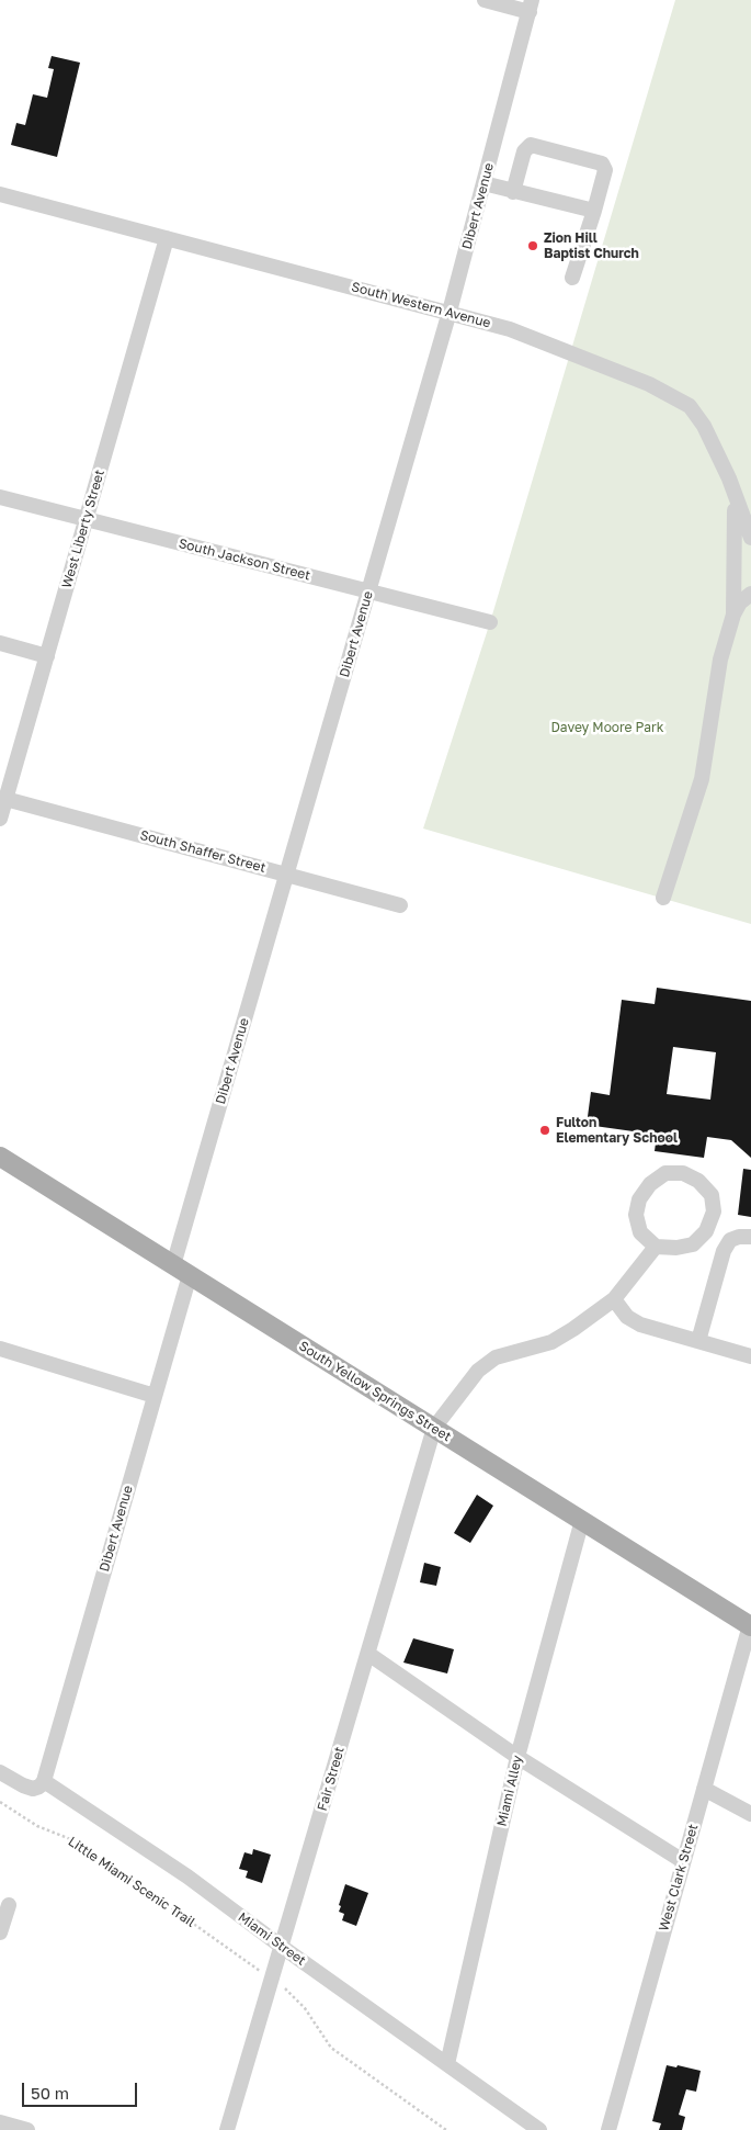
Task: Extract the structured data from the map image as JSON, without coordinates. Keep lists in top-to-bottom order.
{
  "streets": {
    "main road": ["South Yellow Springs Street"],
    "street": [
      "Dibert Avenue",
      "South Western Avenue",
      "West Liberty Street",
      "South Jackson Street",
      "South Shaffer Street",
      "Fair Street",
      "Miami Alley",
      "West Clark Street",
      "Miami Street"
    ],
    "path": ["Little Miami Scenic Trail"]
  },
  "crossings": [
    ["Dibert Avenue", "South Western Avenue"],
    ["Dibert Avenue", "South Jackson Street"],
    ["Dibert Avenue", "South Shaffer Street"],
    ["Dibert Avenue", "South Yellow Springs Street"],
    ["Dibert Avenue", "Miami Street"],
    ["South Western Avenue", "West Liberty Street"],
    ["West Liberty Street", "South Jackson Street"],
    ["West Liberty Street", "South Shaffer Street"],
    ["South Yellow Springs Street", "Fair Street"],
    ["South Yellow Springs Street", "Miami Alley"],
    ["South Yellow Springs Street", "West Clark Street"],
    ["Fair Street", "Miami Street"],
    ["Miami Alley", "Miami Street"]
  ],
  "parks": ["Davey Moore Park"],
  "places": ["Zion Hill Baptist Church", "Fulton Elementary School"],
  "scale_bar": "50 m"
}
